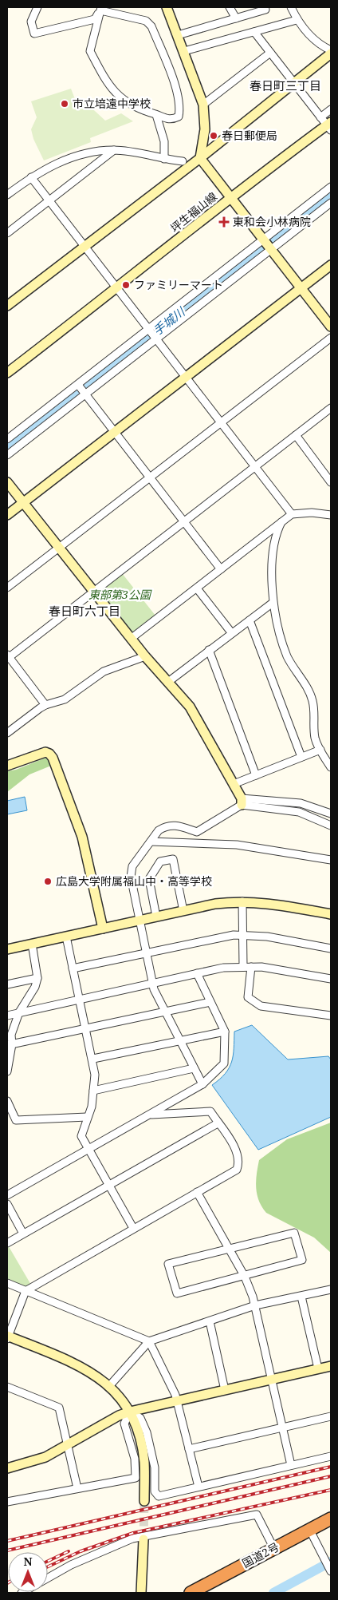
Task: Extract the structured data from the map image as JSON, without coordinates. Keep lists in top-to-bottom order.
{
  "streets": {
    "highway": ["国道2号"],
    "street": ["坪生福山線"]
  },
  "districts": ["春日町三丁目", "春日町六丁目"],
  "water": ["手城川"],
  "parks": ["東部第3公園"],
  "places": {
    "other": [
      "市立培遠中学校",
      "春日郵便局",
      "ファミリーマート",
      "広島大学附属福山中・高等学校"
    ],
    "health": ["東和会小林病院"]
  },
  "north": "top"
}
